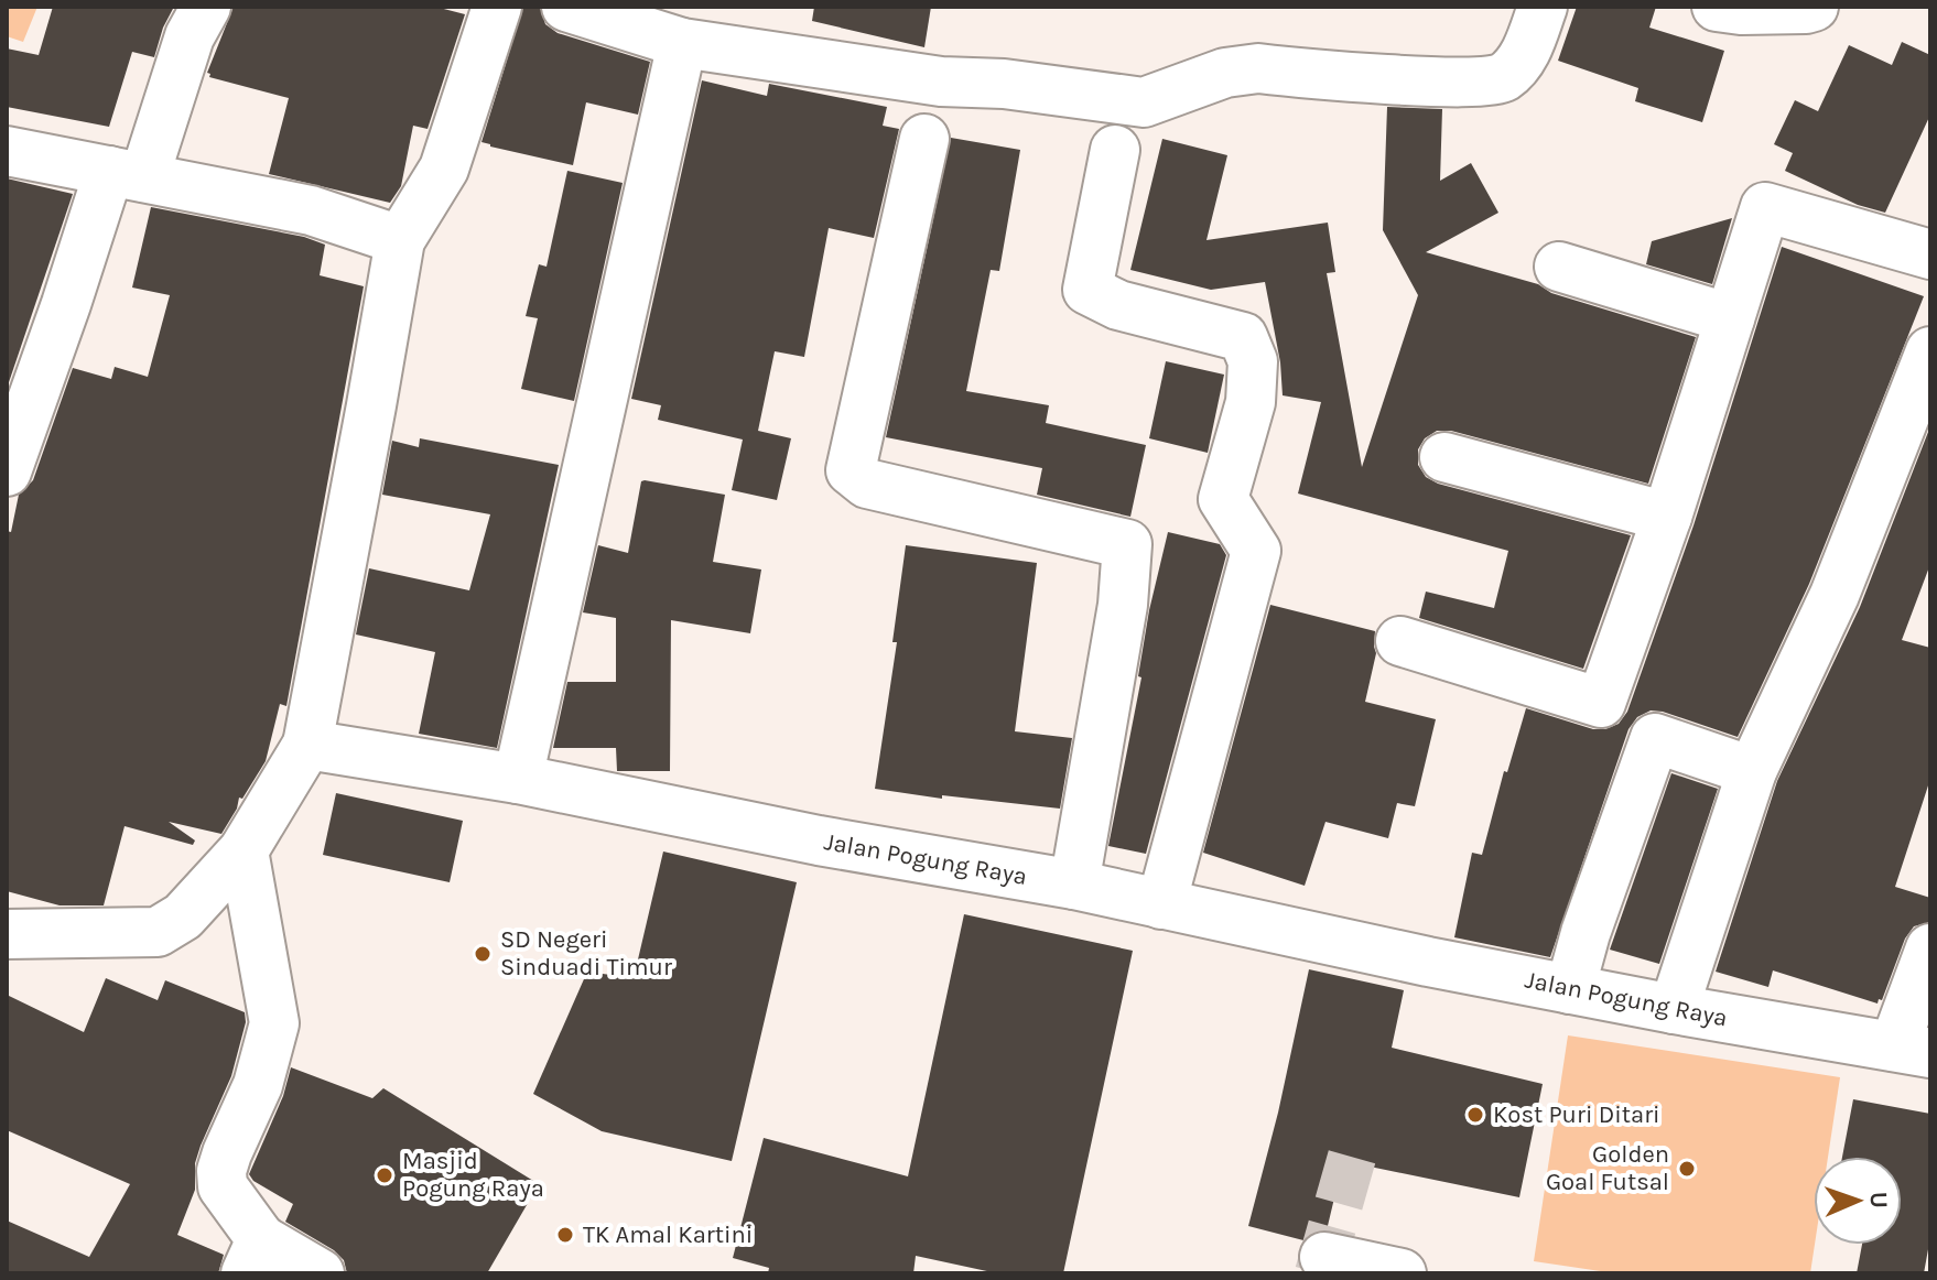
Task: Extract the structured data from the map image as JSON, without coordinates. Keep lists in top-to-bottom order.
{
  "streets": {
    "street": ["Jalan Pogung Raya"]
  },
  "places": [
    "SD Negeri Sinduadi Timur",
    "Kost Puri Ditari",
    "Golden Goal Futsal",
    "Masjid Pogung Raya",
    "TK Amal Kartini"
  ],
  "north": "right"
}
